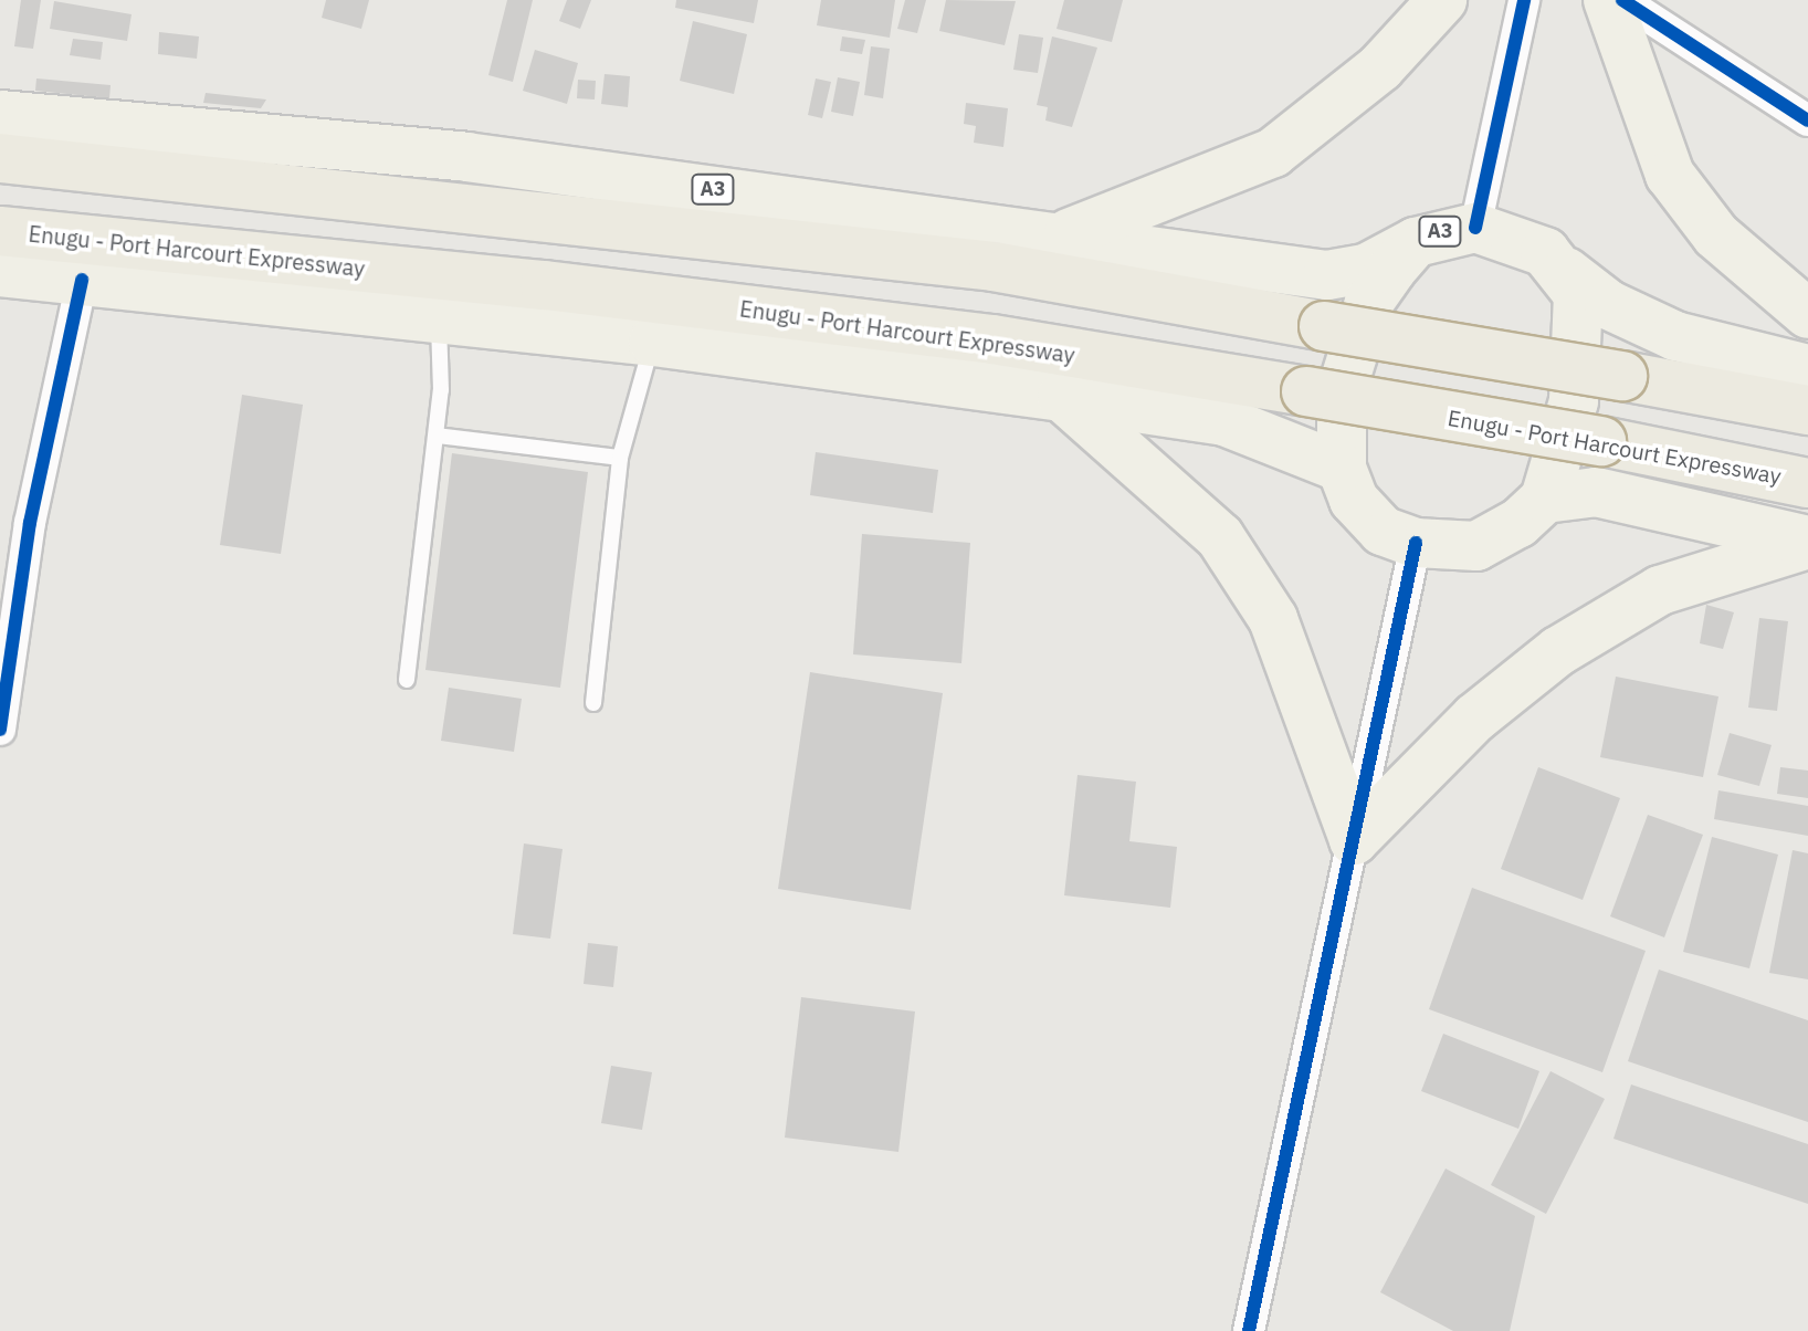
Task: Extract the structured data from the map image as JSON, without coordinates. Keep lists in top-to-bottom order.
{
  "streets": {
    "highway": ["A3", "Enugu - Port Harcourt Expressway"]
  },
  "crossings": [
    ["A3", "Enugu - Port Harcourt Expressway"]
  ]
}
